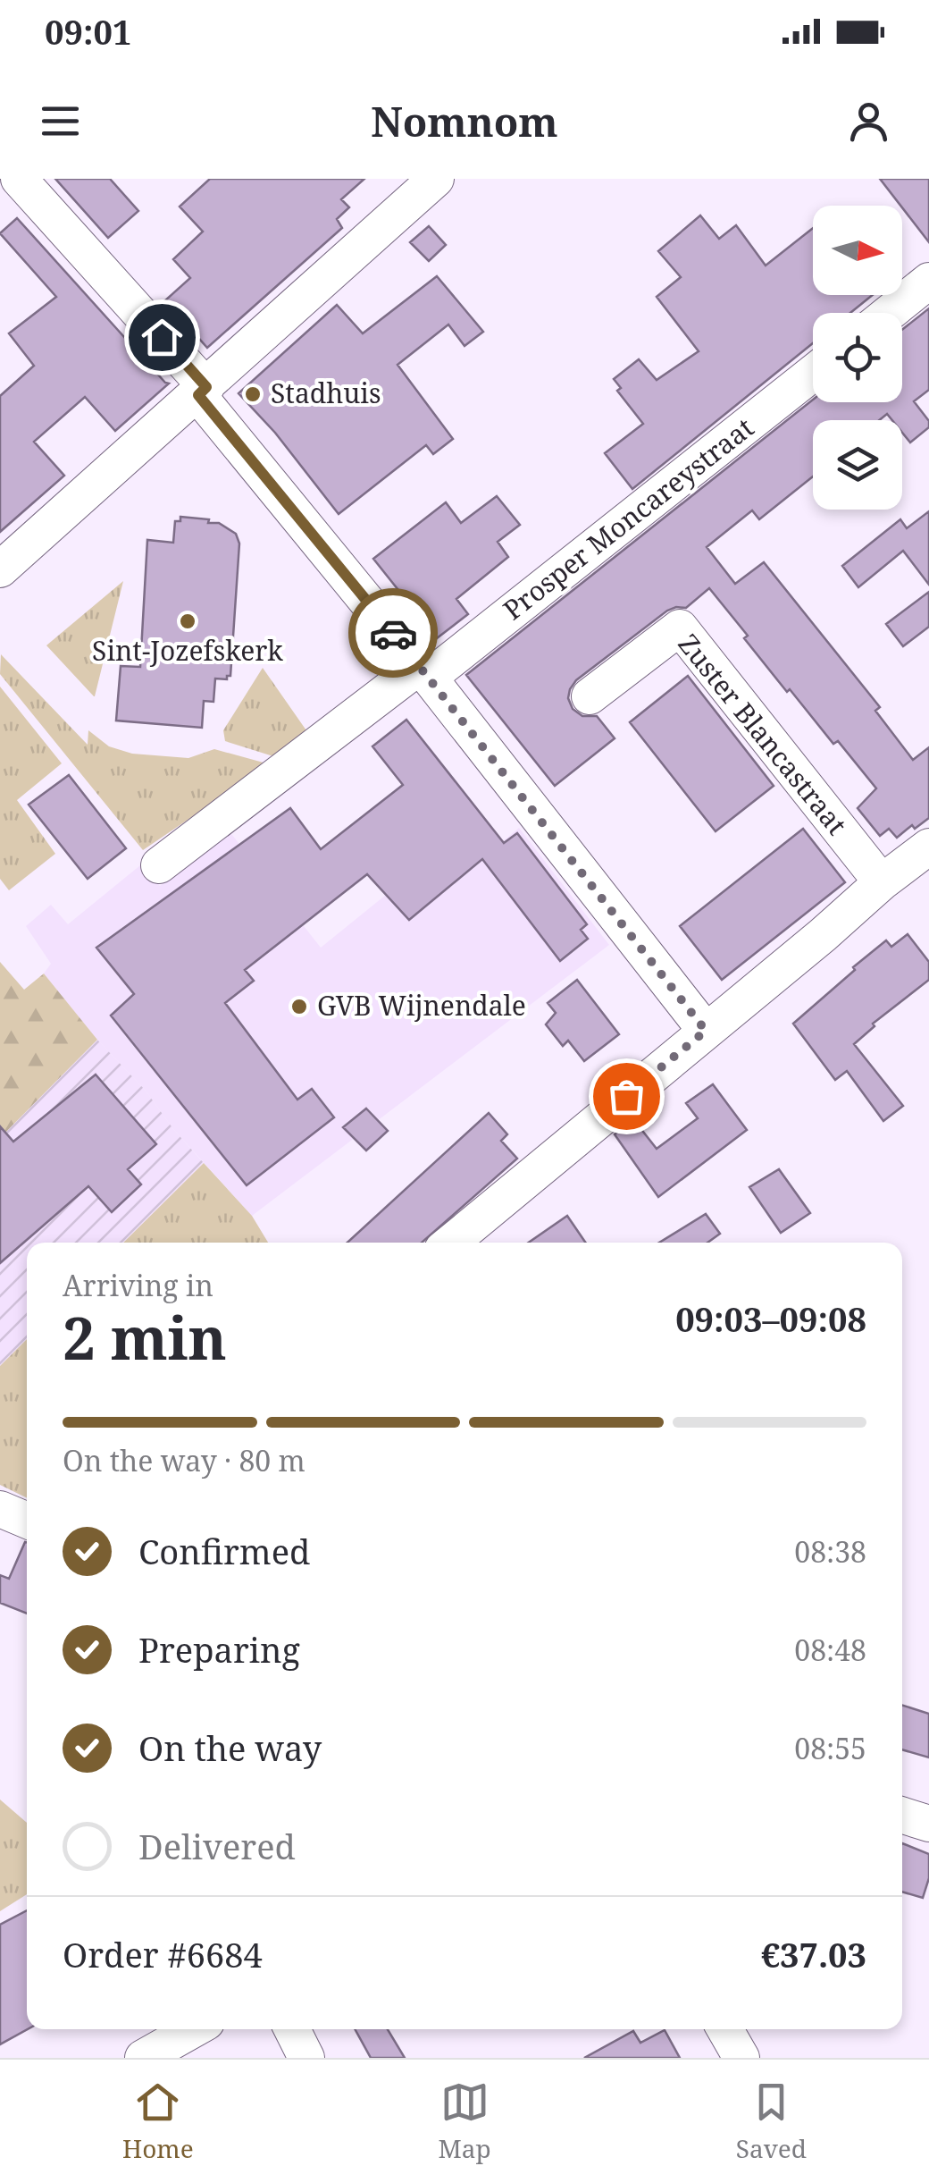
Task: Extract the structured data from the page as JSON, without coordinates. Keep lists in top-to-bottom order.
{
  "streets": {
    "street": ["Prosper Moncareystraat", "Zuster Blancastraat"]
  },
  "places": ["Stadhuis", "Sint-Jozefskerk", "GVB Wijnendale"],
  "north": "right",
  "page": {
    "status": "09:01",
    "header": "Nomnom",
    "heading": ["2 min", "Arriving in", "09:03–09:08"],
    "panel": ["Order #6684", "€37.03"],
    "bar": "On the way · 80 m",
    "list": [
      ["Confirmed", "08:38"],
      ["Preparing", "08:48"],
      ["On the way", "08:55"],
      "Delivered"
    ],
    "tabs": ["Home", "Map", "Saved"]
  }
}
